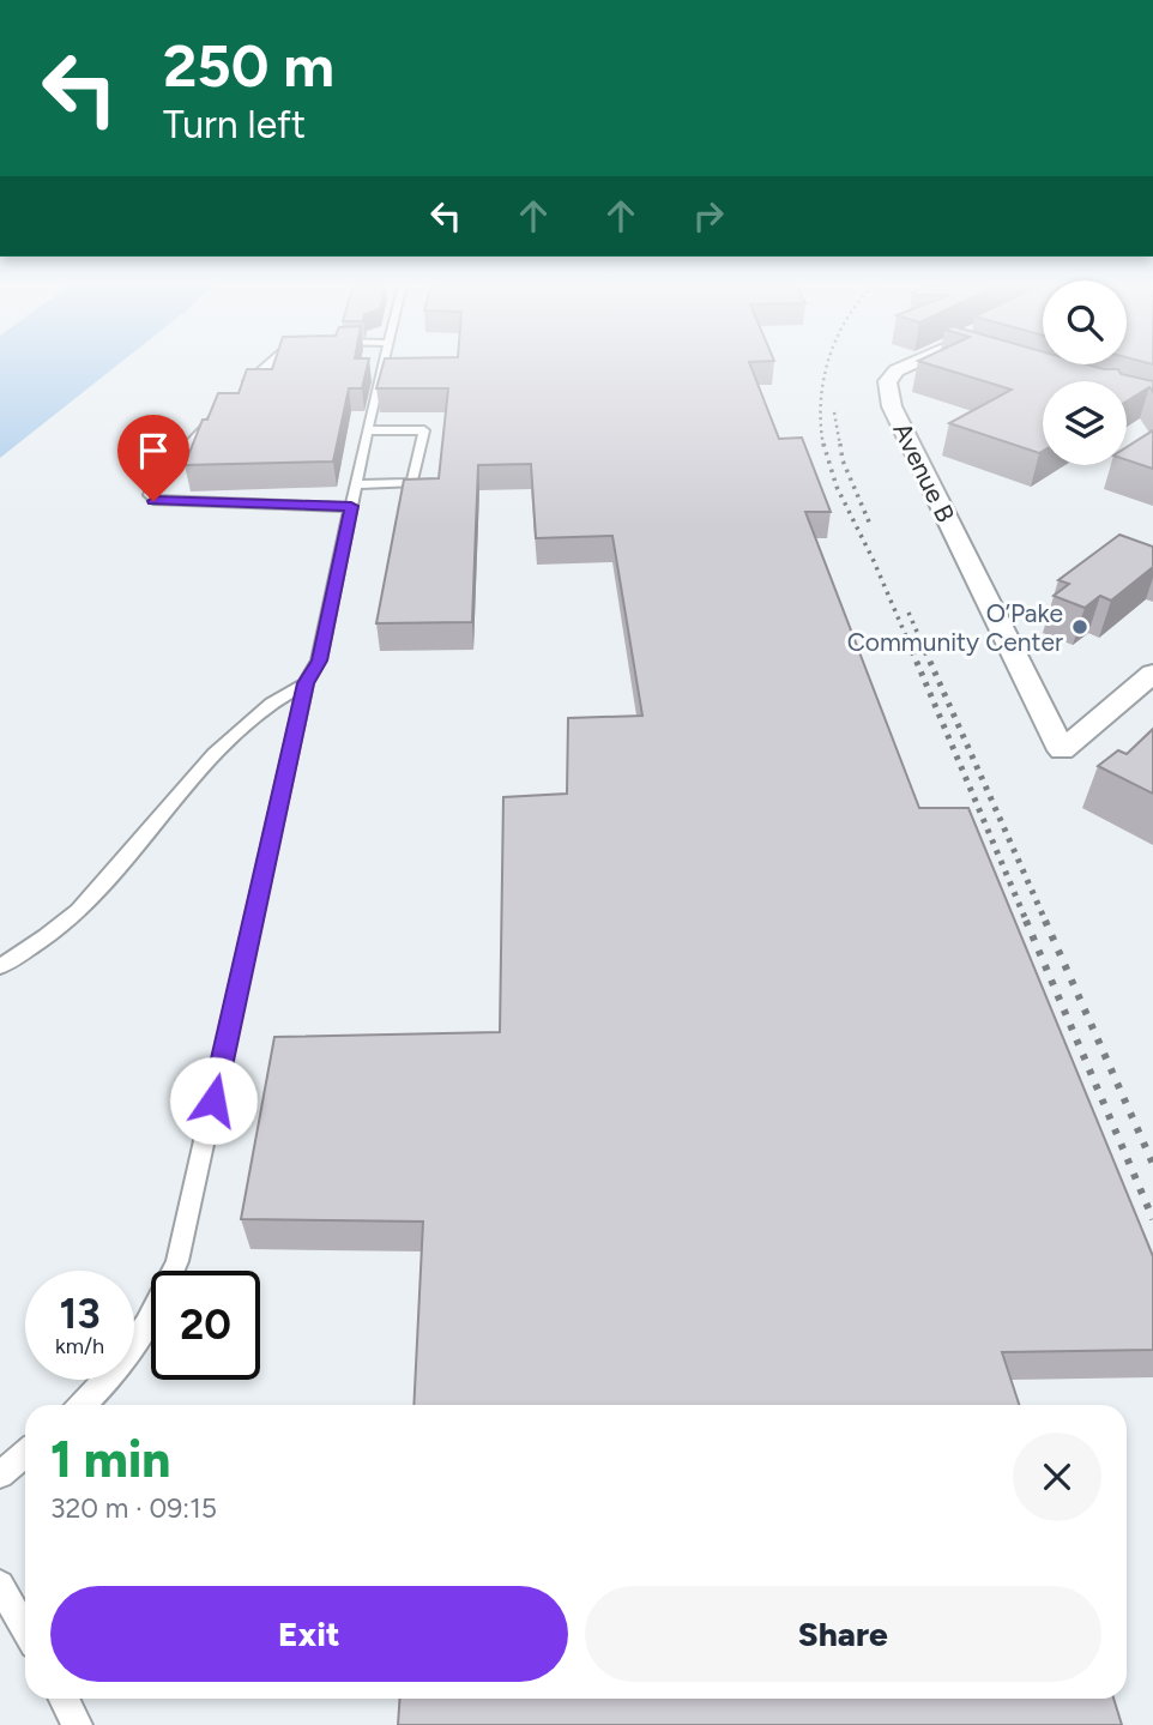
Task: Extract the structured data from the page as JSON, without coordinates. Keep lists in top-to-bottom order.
{
  "streets": {
    "street": ["Avenue B"]
  },
  "places": ["O’Pake Community Center"],
  "page": {
    "turn": ["250 m", "Turn left"],
    "speed": "13 km/h",
    "limit": "20",
    "heading": ["1 min", "320 m · 09:15"],
    "buttons": ["Exit", "Share"]
  }
}
